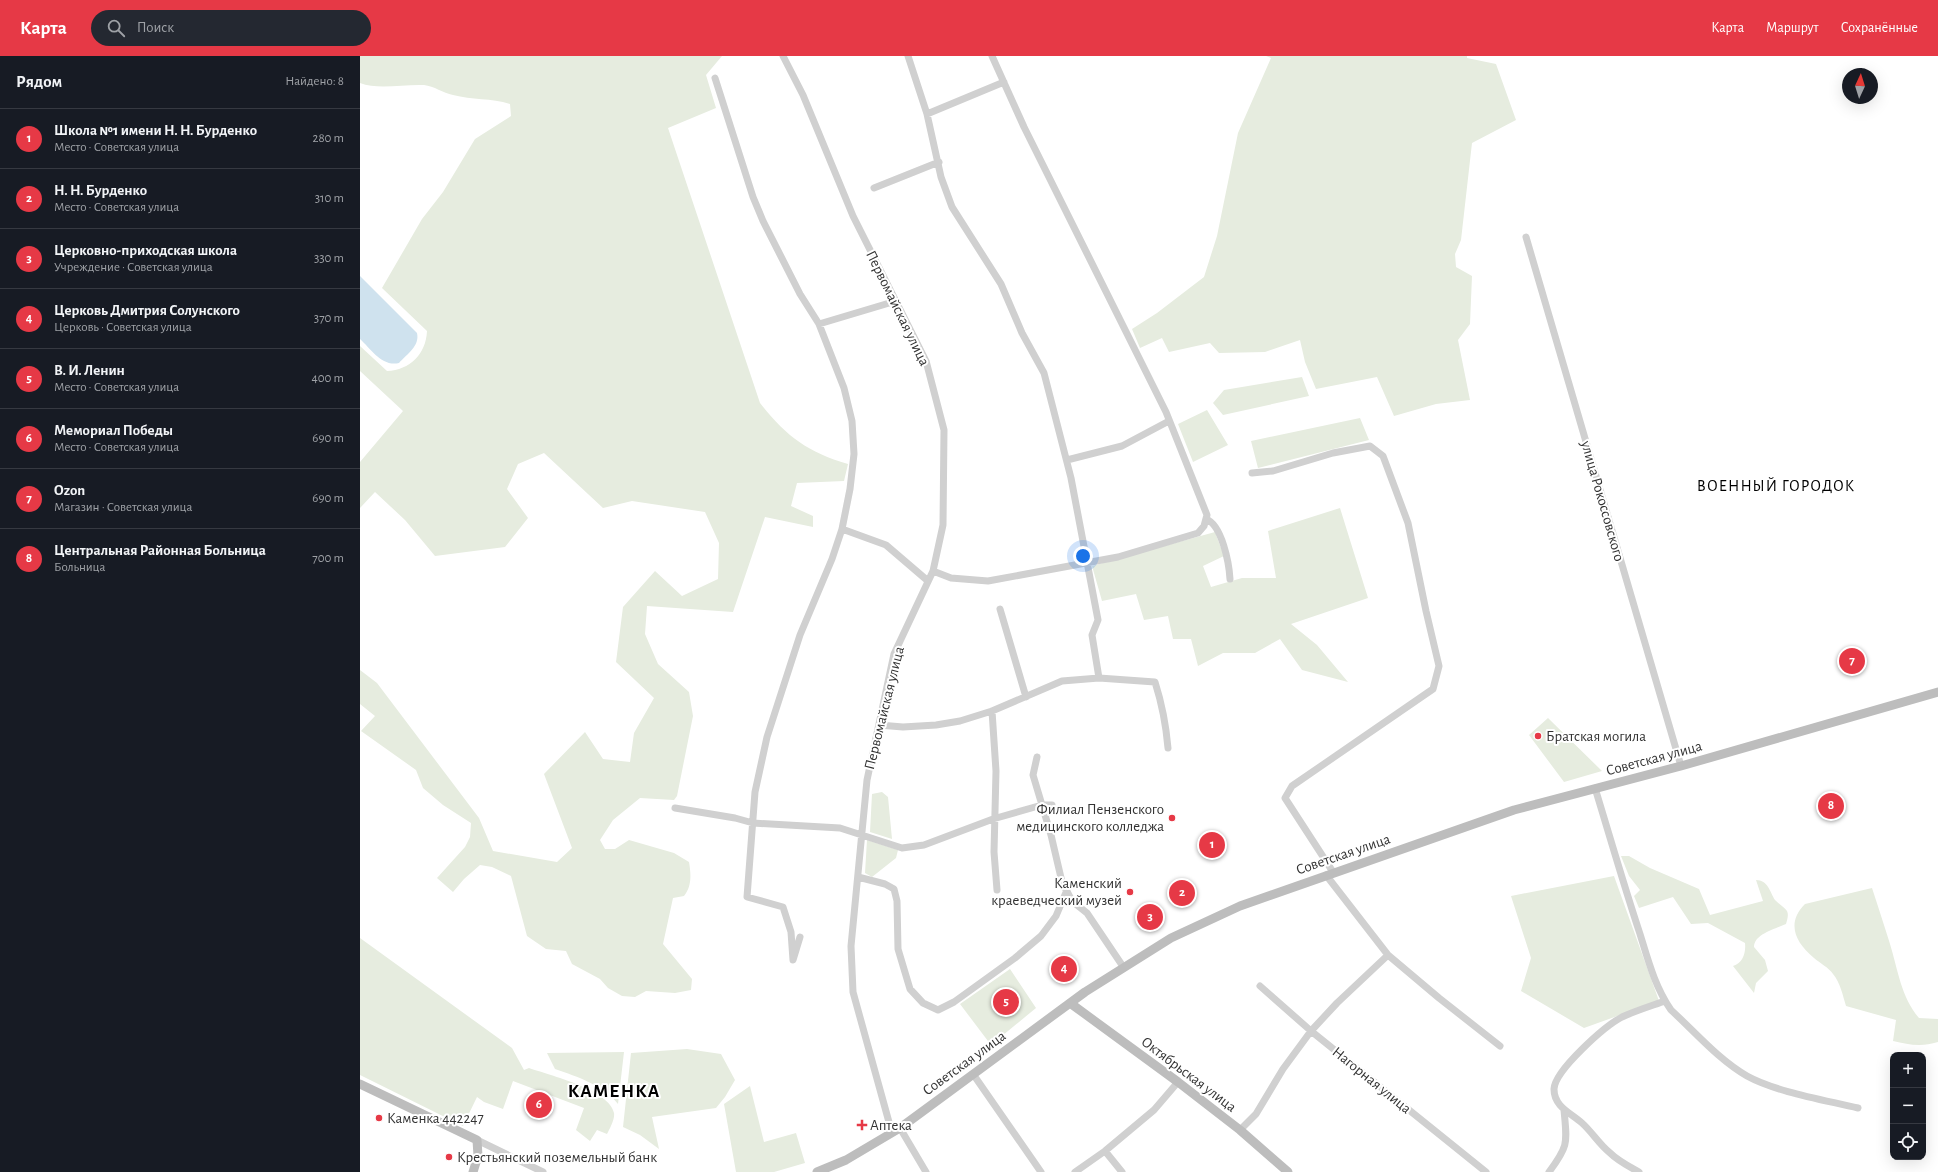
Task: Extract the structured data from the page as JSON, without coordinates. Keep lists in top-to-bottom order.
{
  "streets": {
    "main road": ["Советская улица", "Октябрьская улица"],
    "street": ["Первомайская улица", "улица Рокоссовского", "Нагорная улица"]
  },
  "crossings": [
    ["Первомайская улица", "Советская улица"],
    ["улица Рокоссовского", "Советская улица"],
    ["Советская улица", "Октябрьская улица"]
  ],
  "districts": ["ВОЕННЫЙ ГОРОДОК", "КАМЕНКА"],
  "places": {
    "other": [
      "Братская могила",
      "Филиал Пензенского медицинского колледжа",
      "Каменский краеведческий музей",
      "Каменка 442247",
      "Крестьянский поземельный банк"
    ],
    "health": ["Аптека"]
  },
  "north": "top",
  "page": {
    "header": "Карта",
    "search": "Поиск",
    "nav": ["Карта", "Маршрут", "Сохранённые"],
    "heading": ["Рядом", "Найдено: 8"],
    "list": [
      {
        "mark": "1",
        "name": "Школа №1 имени Н. Н. Бурденко",
        "note": "Место · Советская улица",
        "value": "280 m"
      },
      {
        "mark": "2",
        "name": "Н. Н. Бурденко",
        "note": "Место · Советская улица",
        "value": "310 m"
      },
      {
        "mark": "3",
        "name": "Церковно-приходская школа",
        "note": "Учреждение · Советская улица",
        "value": "330 m"
      },
      {
        "mark": "4",
        "name": "Церковь Дмитрия Солунского",
        "note": "Церковь · Советская улица",
        "value": "370 m"
      },
      {
        "mark": "5",
        "name": "В. И. Ленин",
        "note": "Место · Советская улица",
        "value": "400 m"
      },
      {
        "mark": "6",
        "name": "Мемориал Победы",
        "note": "Место · Советская улица",
        "value": "690 m"
      },
      {
        "mark": "7",
        "name": "Ozon",
        "note": "Магазин · Советская улица",
        "value": "690 m"
      },
      {
        "mark": "8",
        "name": "Центральная Районная Больница",
        "note": "Больница",
        "value": "700 m"
      }
    ],
    "pins": [
      "7",
      "8",
      "1",
      "2",
      "3",
      "4",
      "5",
      "6"
    ],
    "map_buttons": ["+", "−"]
  }
}
